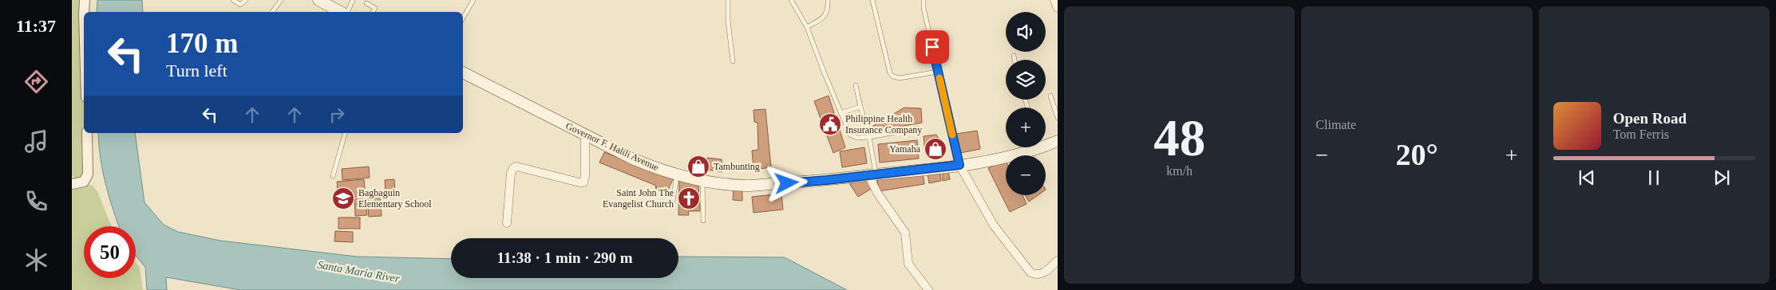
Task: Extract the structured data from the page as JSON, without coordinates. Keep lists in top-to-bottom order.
{
  "streets": {
    "main road": ["Governor F. Halili Avenue"]
  },
  "water": ["Santa Maria River"],
  "places": {
    "public building": ["Philippine Health Insurance Company"],
    "shop": ["Yamaha", "Tambunting"],
    "school or university": ["Bagbaguin Elementary School"],
    "church": ["Saint John The Evangelist Church"]
  },
  "page": {
    "tabs": "11:37",
    "tile": [
      ["48", "km/h"],
      "Climate"
    ],
    "map_buttons": ["+", "−"],
    "turn": ["170 m", "Turn left"],
    "song": ["Open Road", "Tom Ferris"],
    "heat": ["−", "20°", "+"],
    "limit": "50",
    "trip": "11:38 · 1 min · 290 m"
  }
}
